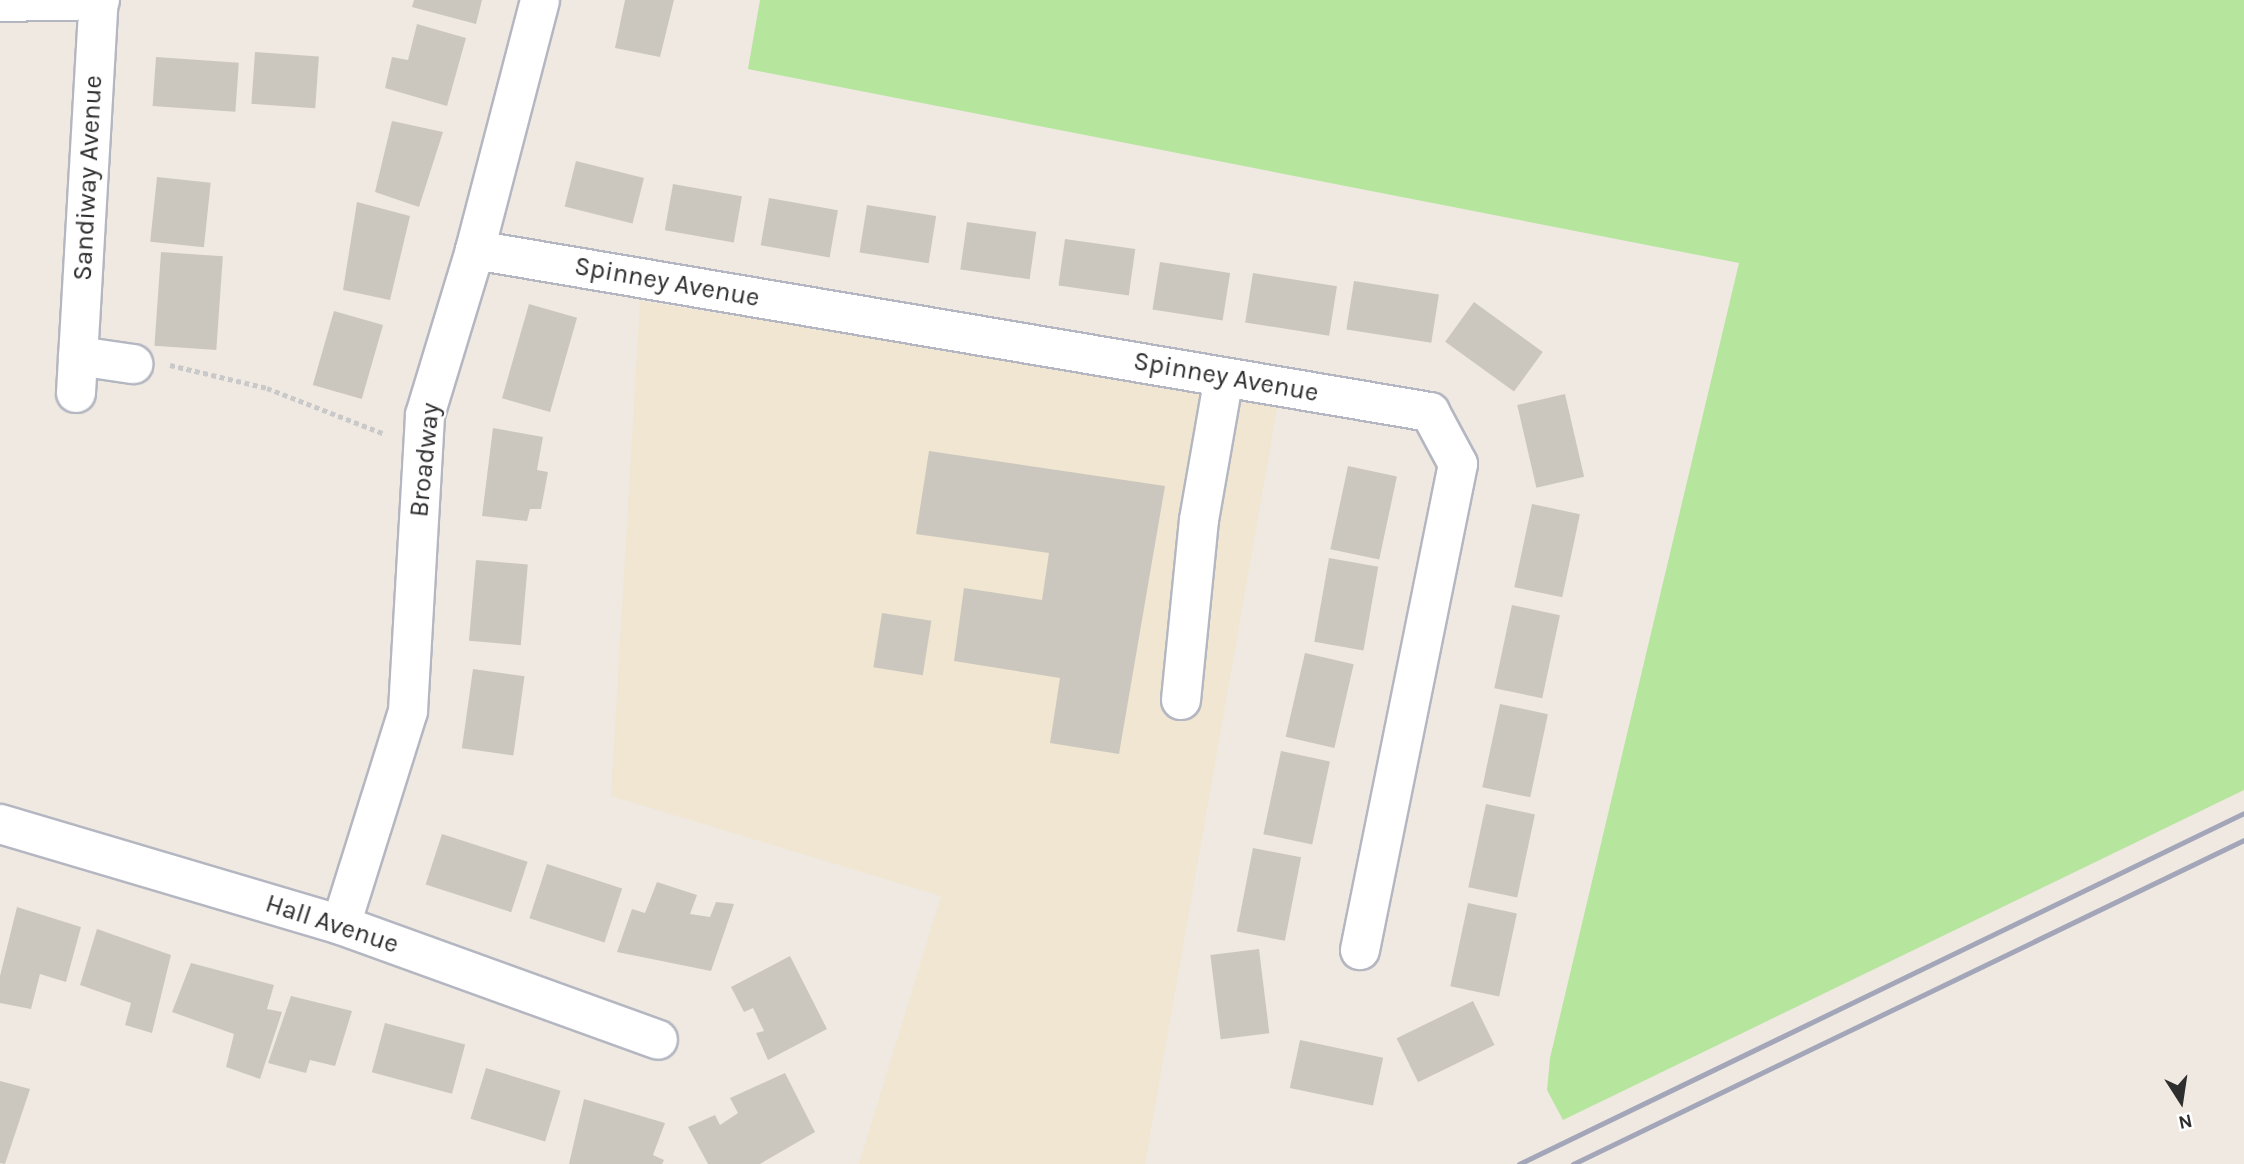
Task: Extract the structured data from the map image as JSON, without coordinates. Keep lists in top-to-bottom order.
{
  "streets": {
    "street": [
      "Sandiway Avenue",
      "Spinney Avenue",
      "Broadway",
      "Hall Avenue"
    ]
  },
  "crossings": [
    ["Spinney Avenue", "Broadway"],
    ["Broadway", "Hall Avenue"]
  ],
  "north": "bottom"
}
